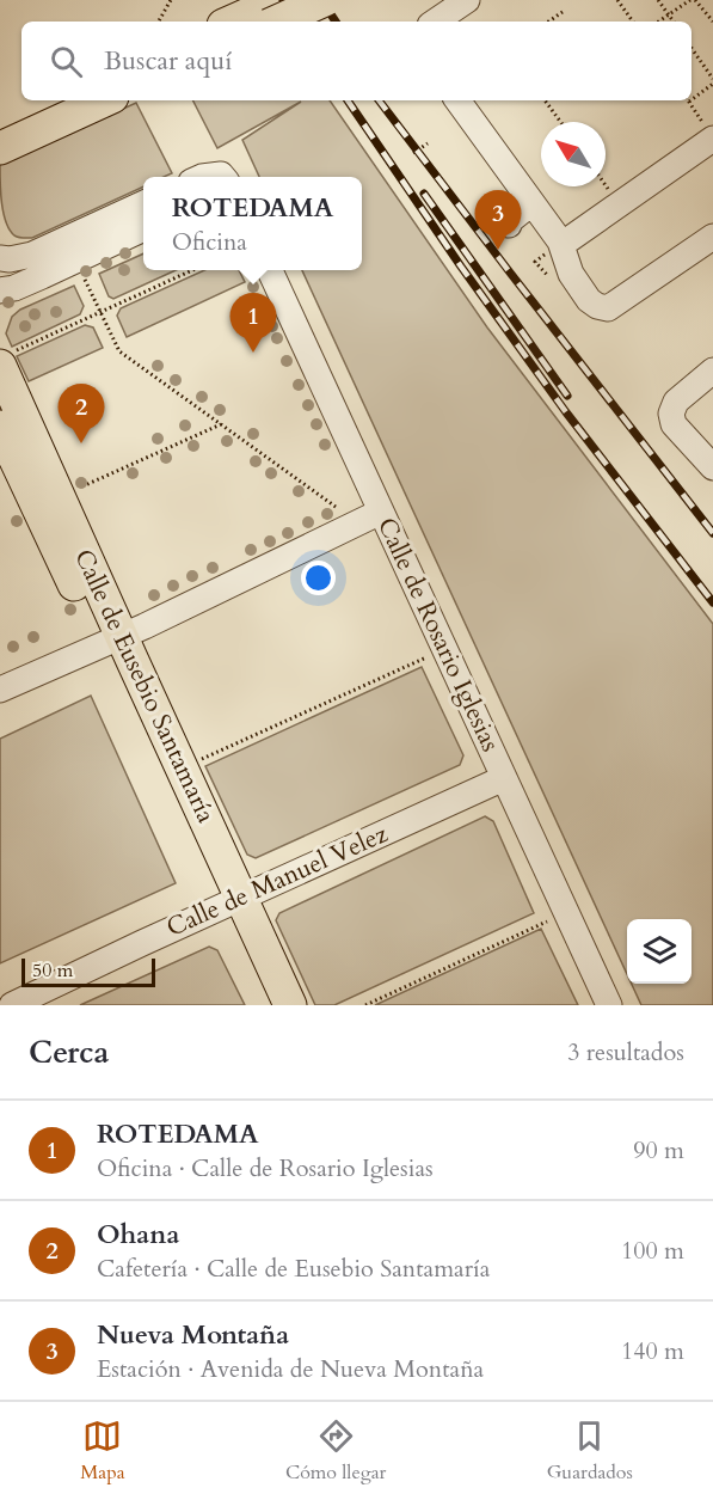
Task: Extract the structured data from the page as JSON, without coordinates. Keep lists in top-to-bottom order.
{
  "streets": {
    "main road": ["Calle de Eusebio Santamaría"],
    "street": ["Calle de Rosario Iglesias", "Calle de Manuel Velez"]
  },
  "crossings": [
    ["Calle de Rosario Iglesias", "Calle de Manuel Velez"],
    ["Calle de Eusebio Santamaría", "Calle de Manuel Velez"]
  ],
  "scale_bar": "50 m",
  "north": "top left",
  "page": {
    "search": "Buscar aquí",
    "popup": ["ROTEDAMA", "Oficina"],
    "pins": ["3", "1", "2"],
    "scale": "50 m",
    "heading": ["Cerca", "3 resultados"],
    "list": [
      {
        "mark": "1",
        "name": "ROTEDAMA",
        "note": "Oficina · Calle de Rosario Iglesias",
        "value": "90 m"
      },
      {
        "mark": "2",
        "name": "Ohana",
        "note": "Cafetería · Calle de Eusebio Santamaría",
        "value": "100 m"
      },
      {
        "mark": "3",
        "name": "Nueva Montaña",
        "note": "Estación · Avenida de Nueva Montaña",
        "value": "140 m"
      }
    ],
    "nav": ["Mapa", "Cómo llegar", "Guardados"]
  }
}
